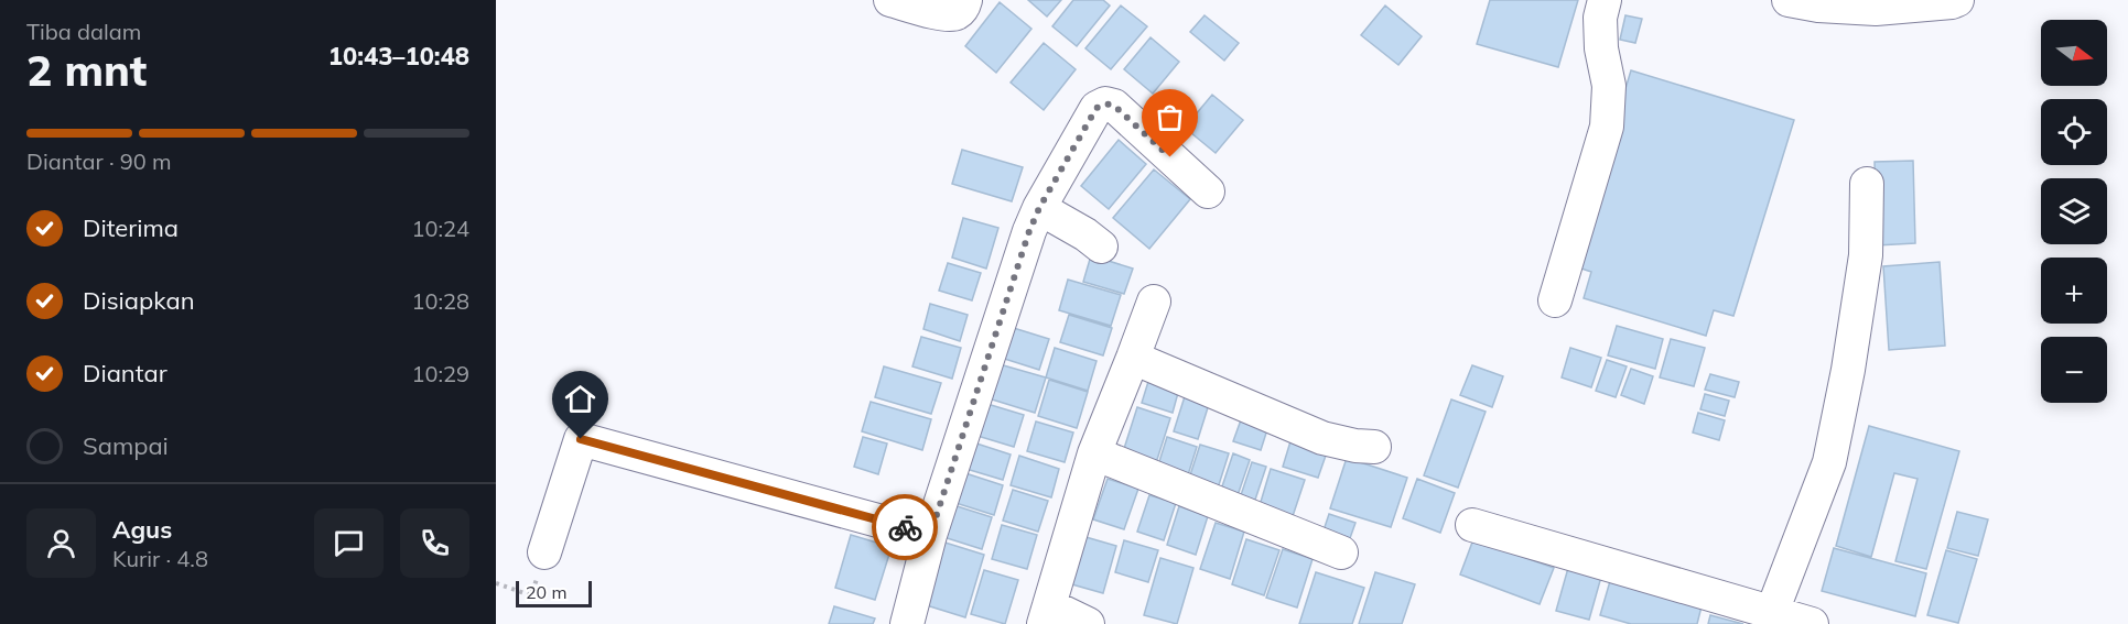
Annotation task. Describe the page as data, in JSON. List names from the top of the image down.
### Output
{
  "scale_bar": "20 m",
  "north": "right",
  "page": {
    "heading": ["2 mnt", "Tiba dalam", "10:43–10:48"],
    "panel": ["Agus", "Kurir · 4.8"],
    "map_buttons": ["+", "−"],
    "bar": "Diantar · 90 m",
    "list": [
      ["Diterima", "10:24"],
      ["Disiapkan", "10:28"],
      ["Diantar", "10:29"],
      "Sampai"
    ],
    "scale": "20 m"
  }
}
